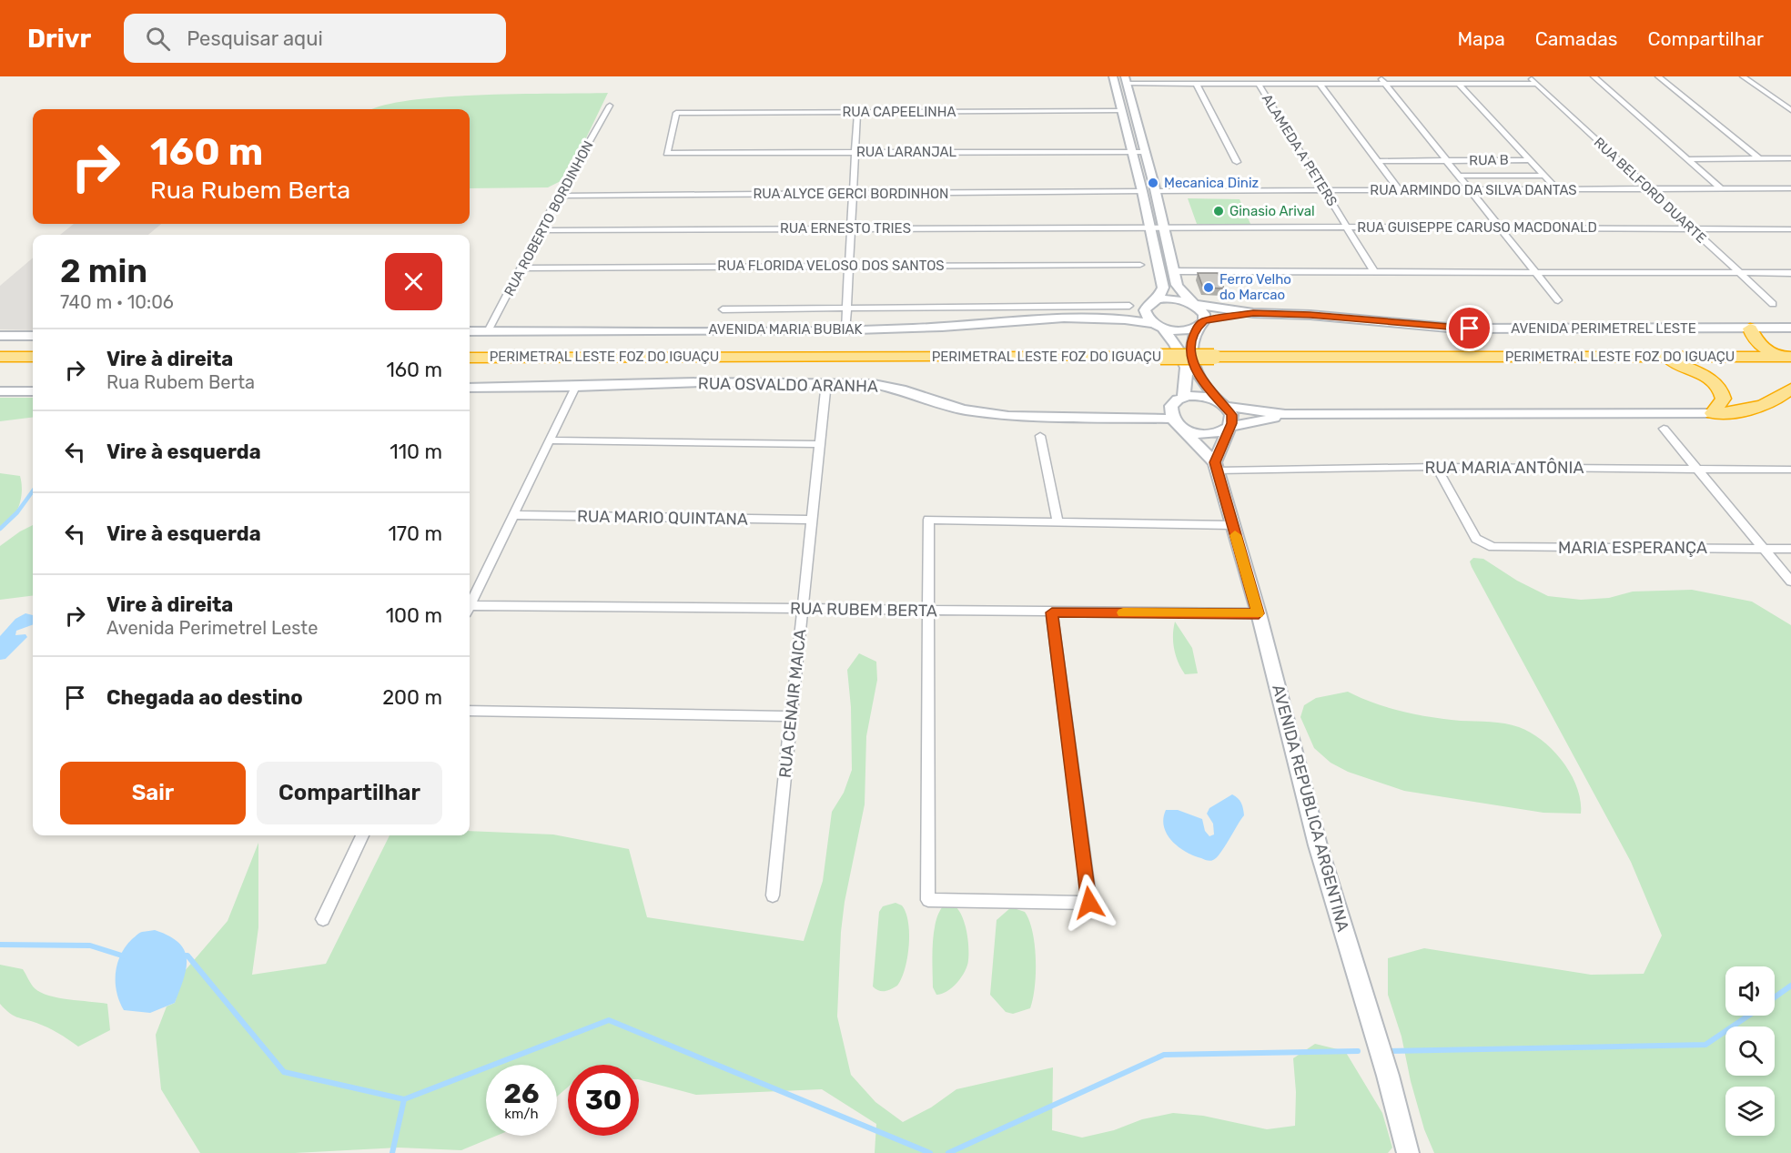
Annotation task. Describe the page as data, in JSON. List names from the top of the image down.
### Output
{
  "streets": {
    "highway": ["PERIMETRAL LESTE FOZ DO IGUAÇU"],
    "street": [
      "RUA CAPEELINHA",
      "ALAMEDA A PETERS",
      "RUA LARANJAL",
      "RUA B",
      "RUA ARMINDO DA SILVA DANTAS",
      "RUA BELFORD DUARTE",
      "RUA ALYCE GERCI BORDINHON",
      "RUA ROBERTO BORDINHON",
      "RUA GUISEPPE CARUSO MACDONALD",
      "RUA ERNESTO TRIES",
      "RUA FLORIDA VELOSO DOS SANTOS",
      "AVENIDA PERIMETREL LESTE",
      "AVENIDA MARIA BUBIAK",
      "RUA OSVALDO ARANHA",
      "RUA MARIA ANTÔNIA",
      "RUA MARIO QUINTANA",
      "MARIA ESPERANÇA",
      "RUA RUBEM BERTA",
      "RUA CENAIR MAICA",
      "AVENIDA REPUBLICA ARGENTINA"
    ]
  },
  "crossings": [
    ["RUA CAPEELINHA", "RUA LARANJAL"],
    ["ALAMEDA A PETERS", "RUA ARMINDO DA SILVA DANTAS"],
    ["ALAMEDA A PETERS", "RUA GUISEPPE CARUSO MACDONALD"],
    ["RUA ARMINDO DA SILVA DANTAS", "RUA BELFORD DUARTE"],
    ["RUA BELFORD DUARTE", "RUA GUISEPPE CARUSO MACDONALD"],
    ["RUA ALYCE GERCI BORDINHON", "RUA ROBERTO BORDINHON"],
    ["RUA ROBERTO BORDINHON", "RUA ERNESTO TRIES"],
    ["RUA ROBERTO BORDINHON", "RUA FLORIDA VELOSO DOS SANTOS"],
    ["RUA ROBERTO BORDINHON", "AVENIDA MARIA BUBIAK"],
    ["RUA GUISEPPE CARUSO MACDONALD", "RUA ERNESTO TRIES"],
    ["AVENIDA PERIMETREL LESTE", "AVENIDA MARIA BUBIAK"],
    ["RUA OSVALDO ARANHA", "RUA CENAIR MAICA"],
    ["RUA OSVALDO ARANHA", "AVENIDA REPUBLICA ARGENTINA"],
    ["RUA MARIA ANTÔNIA", "MARIA ESPERANÇA"],
    ["RUA MARIA ANTÔNIA", "AVENIDA REPUBLICA ARGENTINA"],
    ["RUA MARIO QUINTANA", "RUA CENAIR MAICA"],
    ["RUA RUBEM BERTA", "RUA CENAIR MAICA"],
    ["RUA RUBEM BERTA", "AVENIDA REPUBLICA ARGENTINA"]
  ],
  "places": ["Mecanica Diniz", "Ginasio Arival", "Ferro Velho do Marcao"],
  "page": {
    "header": "Drivr",
    "search": "Pesquisar aqui",
    "nav": ["Mapa", "Camadas", "Compartilhar"],
    "turn": ["160 m", "Rua Rubem Berta"],
    "heading": ["2 min", "740 m · 10:06"],
    "list": [
      {
        "name": "Vire à direita",
        "note": "Rua Rubem Berta",
        "value": "160 m"
      },
      {
        "name": "Vire à esquerda",
        "value": "110 m"
      },
      {
        "name": "Vire à esquerda",
        "value": "170 m"
      },
      {
        "name": "Vire à direita",
        "note": "Avenida Perimetrel Leste",
        "value": "100 m"
      },
      {
        "name": "Chegada ao destino",
        "value": "200 m"
      }
    ],
    "buttons": ["Sair", "Compartilhar"],
    "speed": "26 km/h",
    "limit": "30"
  }
}
